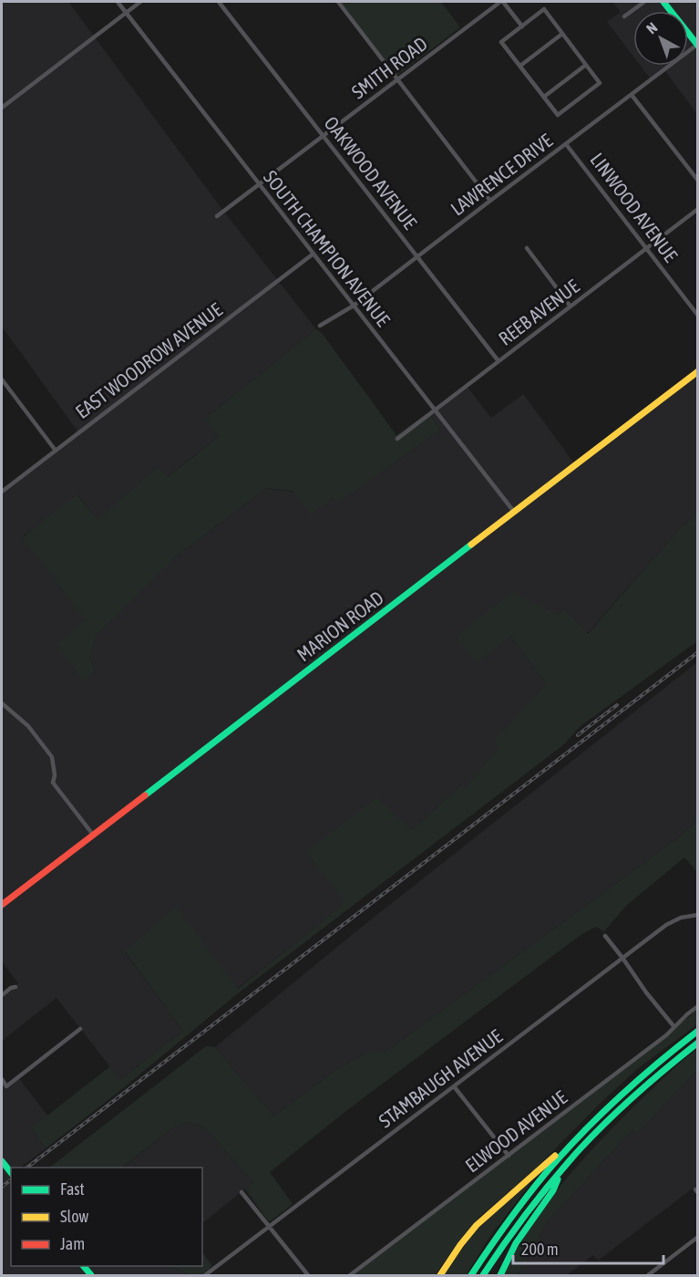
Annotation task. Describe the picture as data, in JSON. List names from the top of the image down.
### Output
{
  "streets": {
    "main road": ["MARION ROAD"],
    "street": [
      "SMITH ROAD",
      "OAKWOOD AVENUE",
      "LAWRENCE DRIVE",
      "LINWOOD AVENUE",
      "SOUTH CHAMPION AVENUE",
      "REEB AVENUE",
      "EAST WOODROW AVENUE",
      "STAMBAUGH AVENUE",
      "ELWOOD AVENUE"
    ]
  },
  "crossings": [
    ["SMITH ROAD", "OAKWOOD AVENUE"],
    ["SMITH ROAD", "SOUTH CHAMPION AVENUE"],
    ["OAKWOOD AVENUE", "LAWRENCE DRIVE"],
    ["OAKWOOD AVENUE", "REEB AVENUE"],
    ["LAWRENCE DRIVE", "LINWOOD AVENUE"],
    ["LAWRENCE DRIVE", "SOUTH CHAMPION AVENUE"],
    ["LINWOOD AVENUE", "REEB AVENUE"],
    ["SOUTH CHAMPION AVENUE", "REEB AVENUE"],
    ["SOUTH CHAMPION AVENUE", "EAST WOODROW AVENUE"],
    ["SOUTH CHAMPION AVENUE", "MARION ROAD"]
  ],
  "legend": ["Fast", "Slow", "Jam"],
  "scale_bar": "200 m",
  "north": "top left"
}
